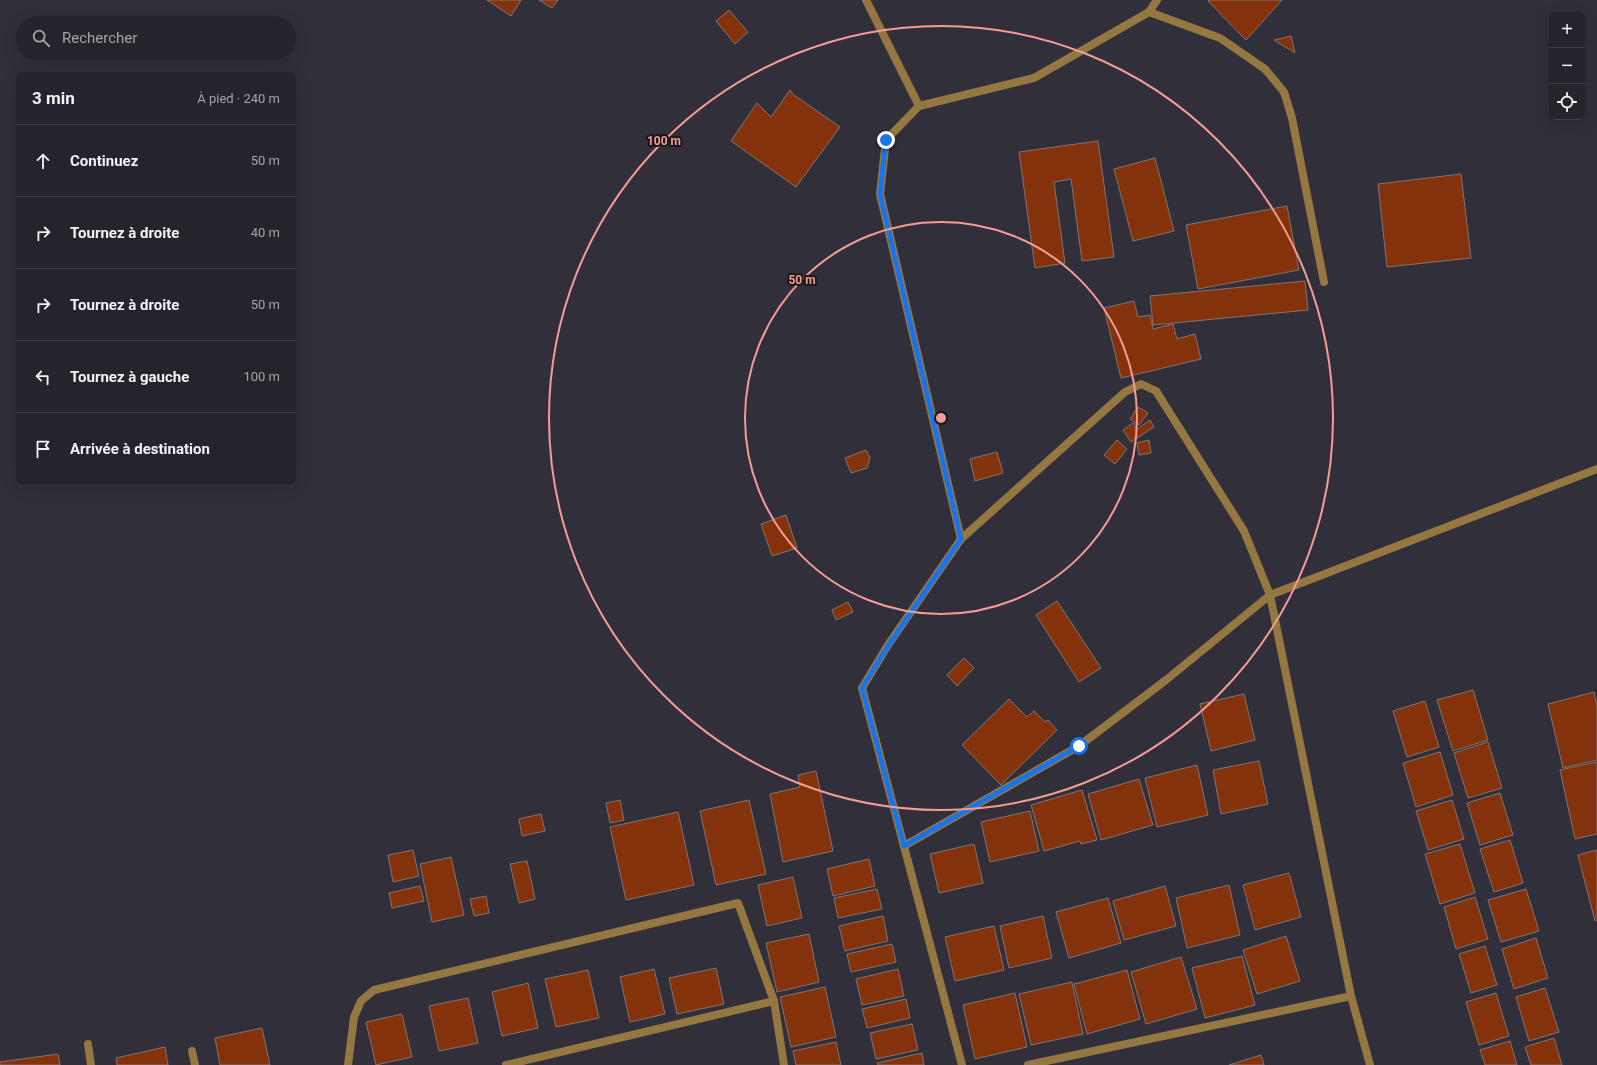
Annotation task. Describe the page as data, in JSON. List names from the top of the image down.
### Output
{
  "page": {
    "map_buttons": ["+", "−"],
    "search": "Rechercher",
    "heading": ["3 min", "À pied · 240 m"],
    "list": [
      ["Continuez", "50 m"],
      ["Tournez à droite", "40 m"],
      ["Tournez à droite", "50 m"],
      ["Tournez à gauche", "100 m"],
      "Arrivée à destination"
    ]
  },
  "rings": ["100 m", "50 m"]
}
